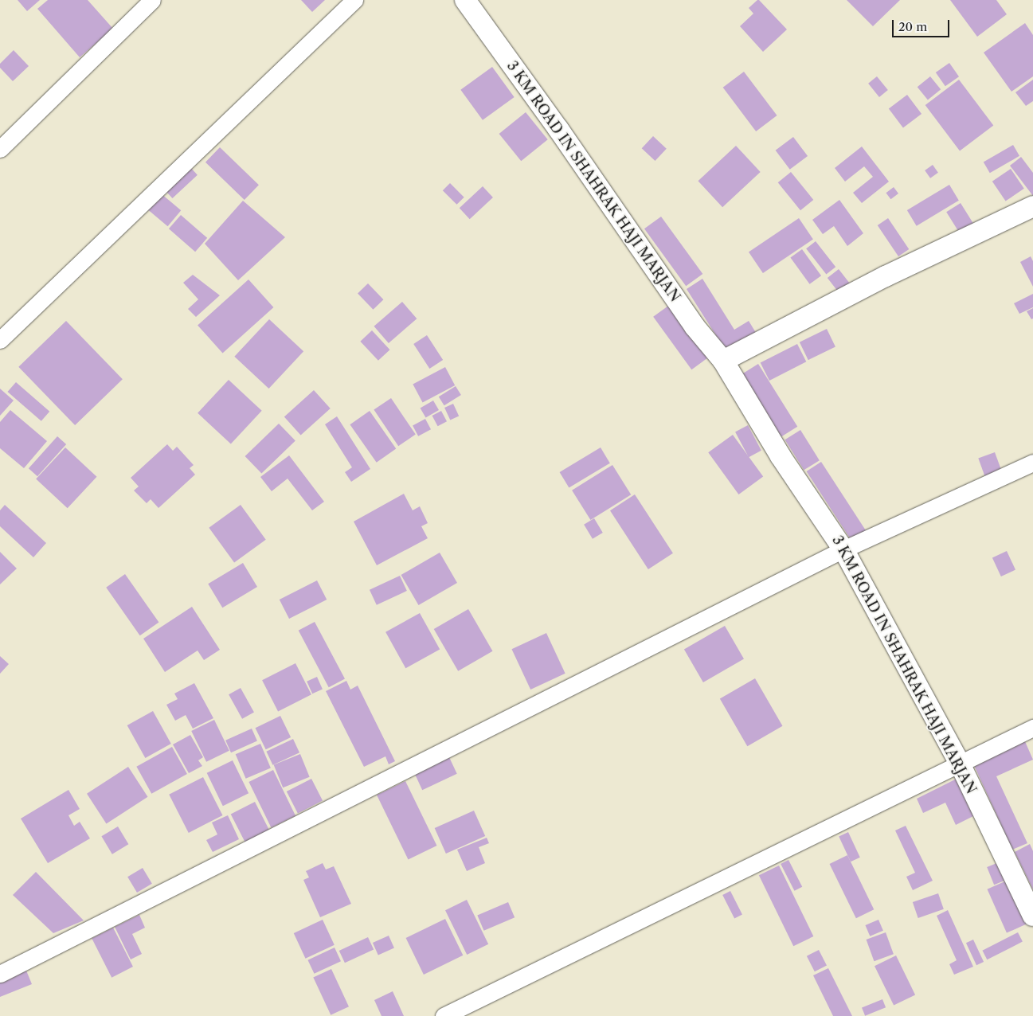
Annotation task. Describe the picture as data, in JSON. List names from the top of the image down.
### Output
{
  "streets": {
    "street": ["3 KM ROAD IN SHAHRAK HAJI MARJAN"]
  },
  "scale_bar": "20 m"
}
